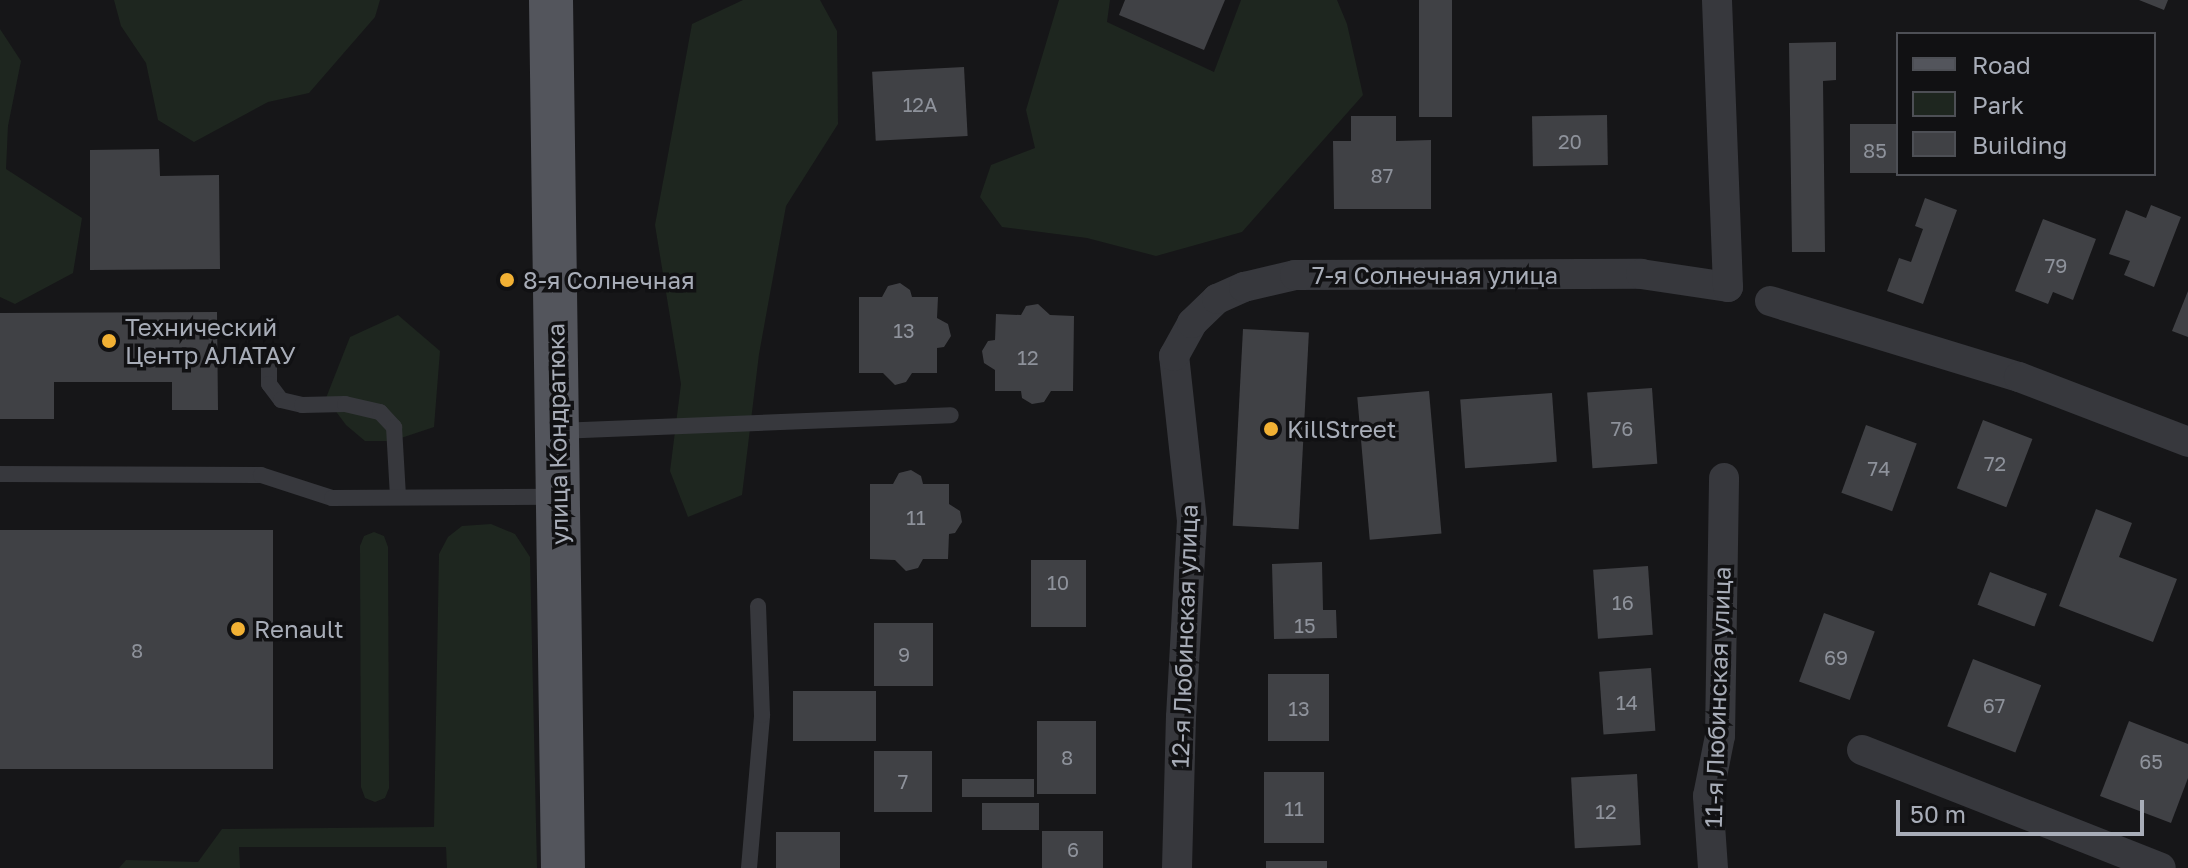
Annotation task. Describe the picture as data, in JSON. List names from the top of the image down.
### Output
{
  "streets": {
    "main road": ["улица Кондратюка"],
    "street": ["7-я Солнечная улица", "12-я Любинская улица", "11-я Любинская улица"]
  },
  "crossings": [
    ["7-я Солнечная улица", "12-я Любинская улица"]
  ],
  "places": [
    "8-я Солнечная",
    "Технический Центр АЛАТАУ",
    "KillStreet",
    "Renault"
  ],
  "house_numbers": [
    "12А",
    "20",
    "85",
    "87",
    "79",
    "13",
    "12",
    "76",
    "72",
    "74",
    "11",
    "10",
    "16",
    "15",
    "8",
    "9",
    "69",
    "14",
    "67",
    "13",
    "8",
    "65",
    "7",
    "11",
    "12",
    "6"
  ],
  "legend": ["Road", "Park", "Building"],
  "scale_bar": "50 m"
}
